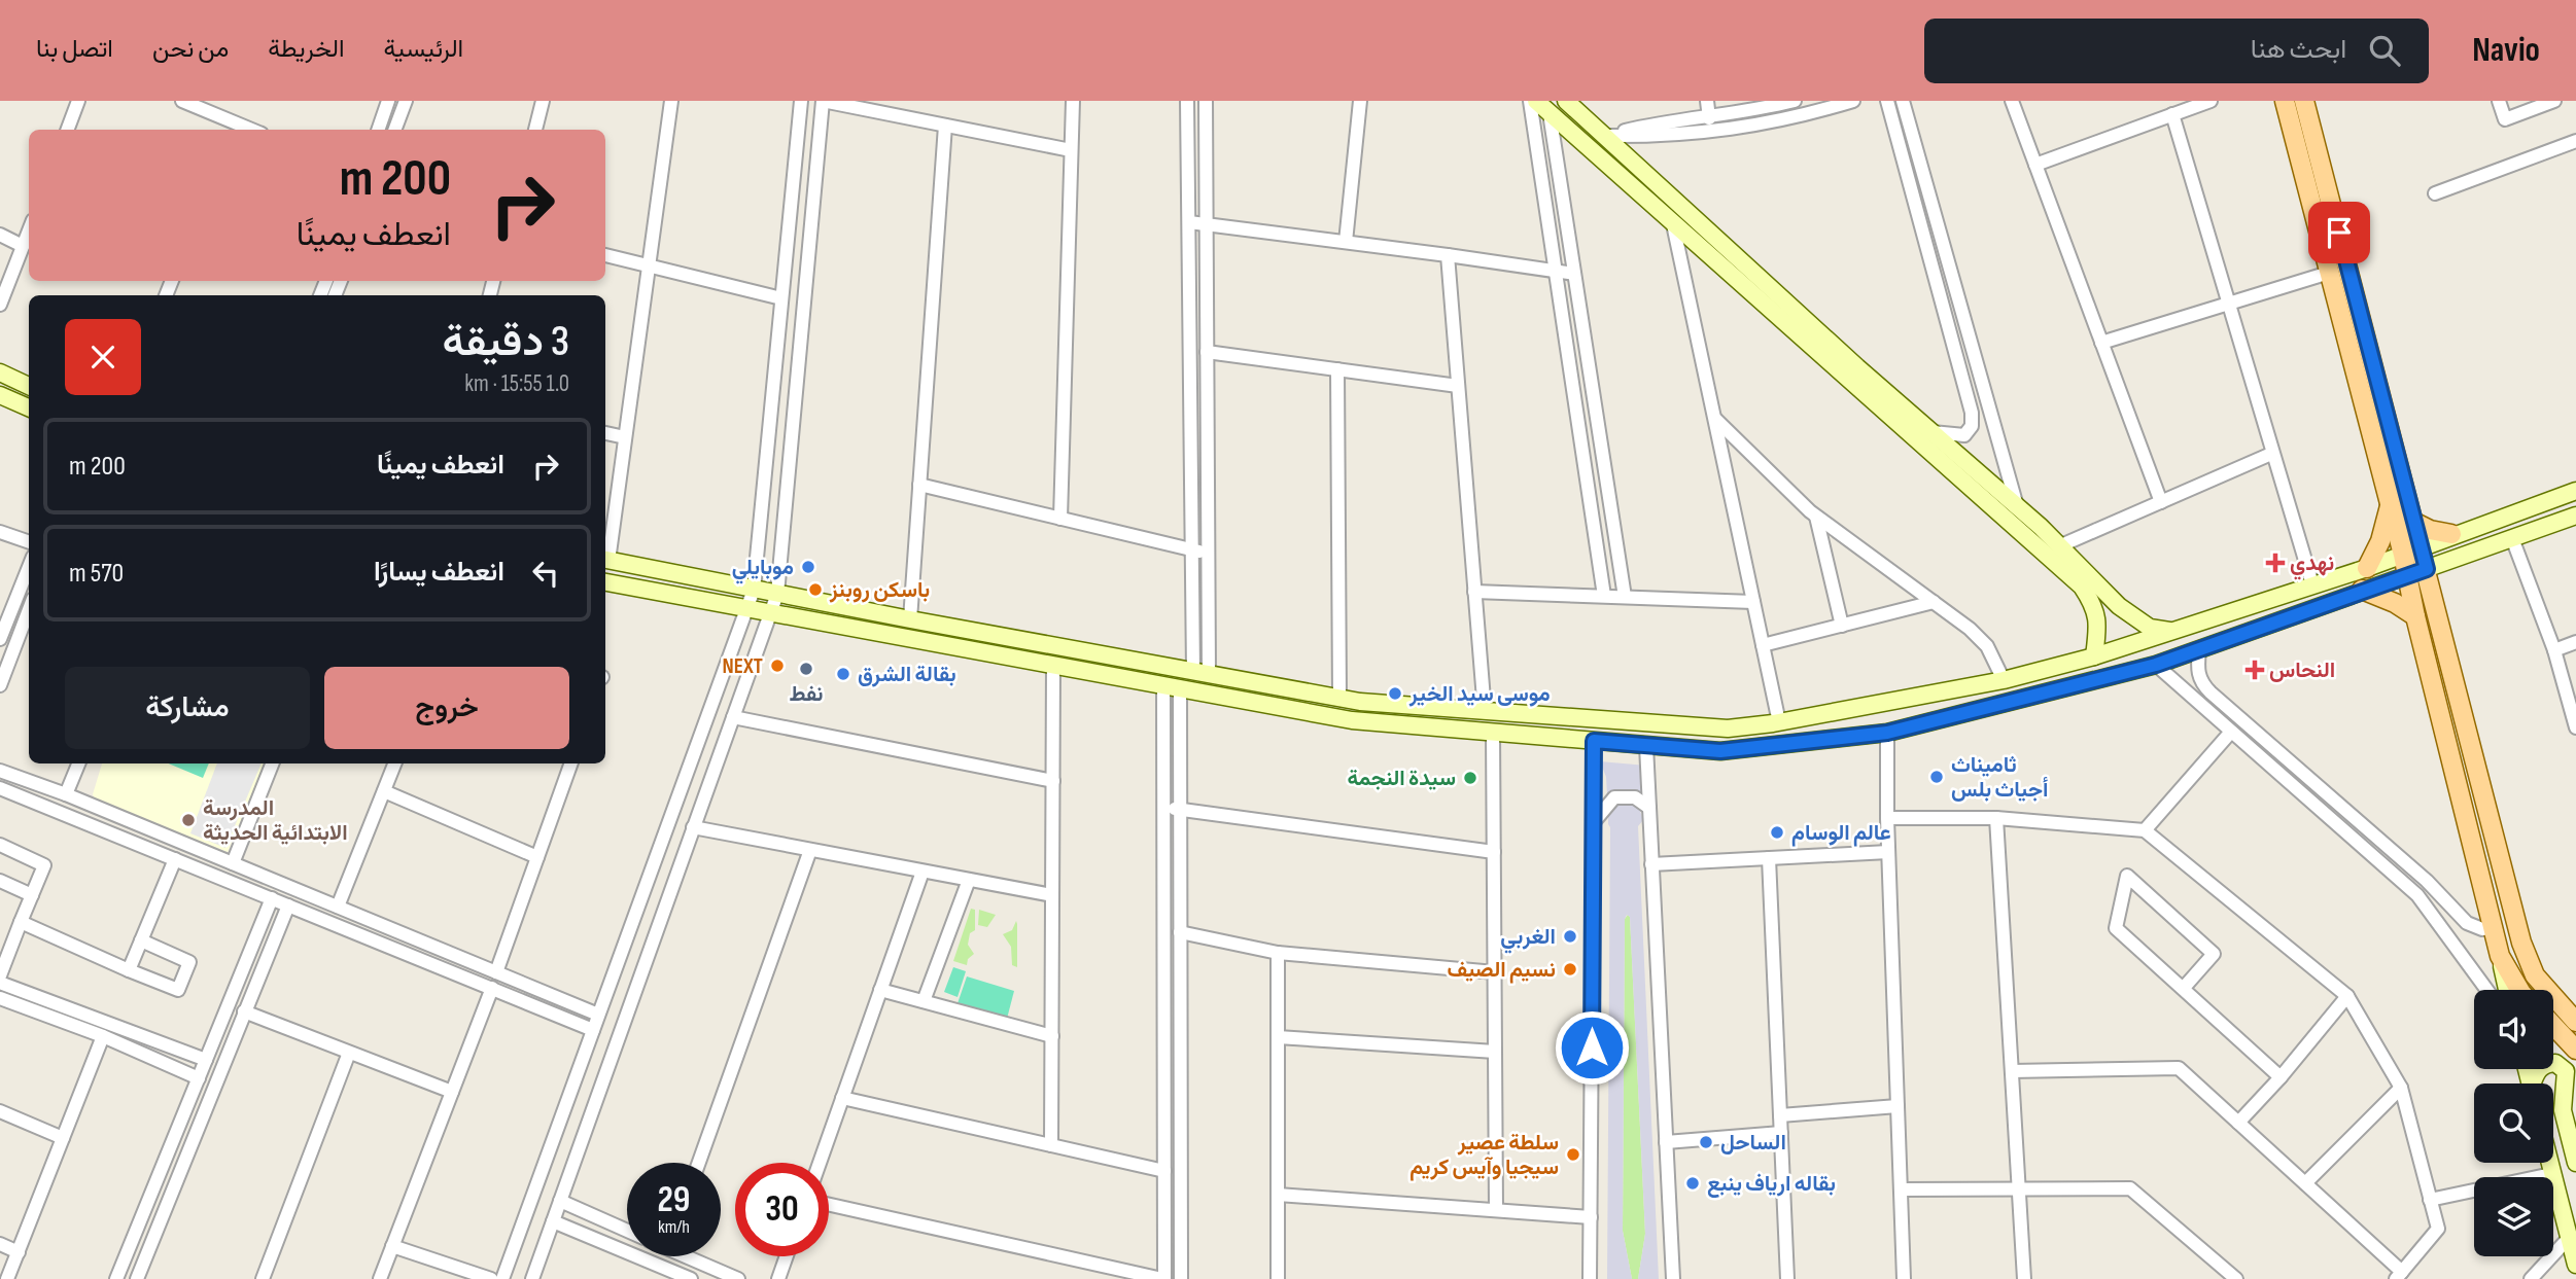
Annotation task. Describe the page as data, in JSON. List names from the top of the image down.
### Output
{
  "places": {
    "health": ["نهدي", "النحاس"],
    "other": [
      "موبايلي",
      "باسكن روبنز",
      "NEXT",
      "نفط",
      "بقالة الشرق",
      "موسى سيد الخير",
      "ثاميناث أجياث بلس",
      "سيدة النجمة",
      "المدرسة الابتدائية الحديثة",
      "عالم الوسام",
      "الغربي",
      "نسيم الصيف",
      "الساحل",
      "سلطة عصير سيجيا وآيس كريم",
      "بقاله ارياف ينبع"
    ]
  },
  "page": {
    "header": "Navio",
    "search": "ابحث هنا",
    "nav": [
      "الرئيسية",
      "الخريطة",
      "من نحن",
      "اتصل بنا"
    ],
    "turn": ["200 m", "انعطف يمينًا"],
    "heading": ["3 دقيقة", "1.0 km · 15:55"],
    "list": [
      {
        "name": "انعطف يمينًا",
        "value": "200 m"
      },
      {
        "name": "انعطف يسارًا",
        "value": "570 m"
      }
    ],
    "buttons": ["خروج", "مشاركة"],
    "speed": "29 km/h",
    "limit": "30"
  }
}
